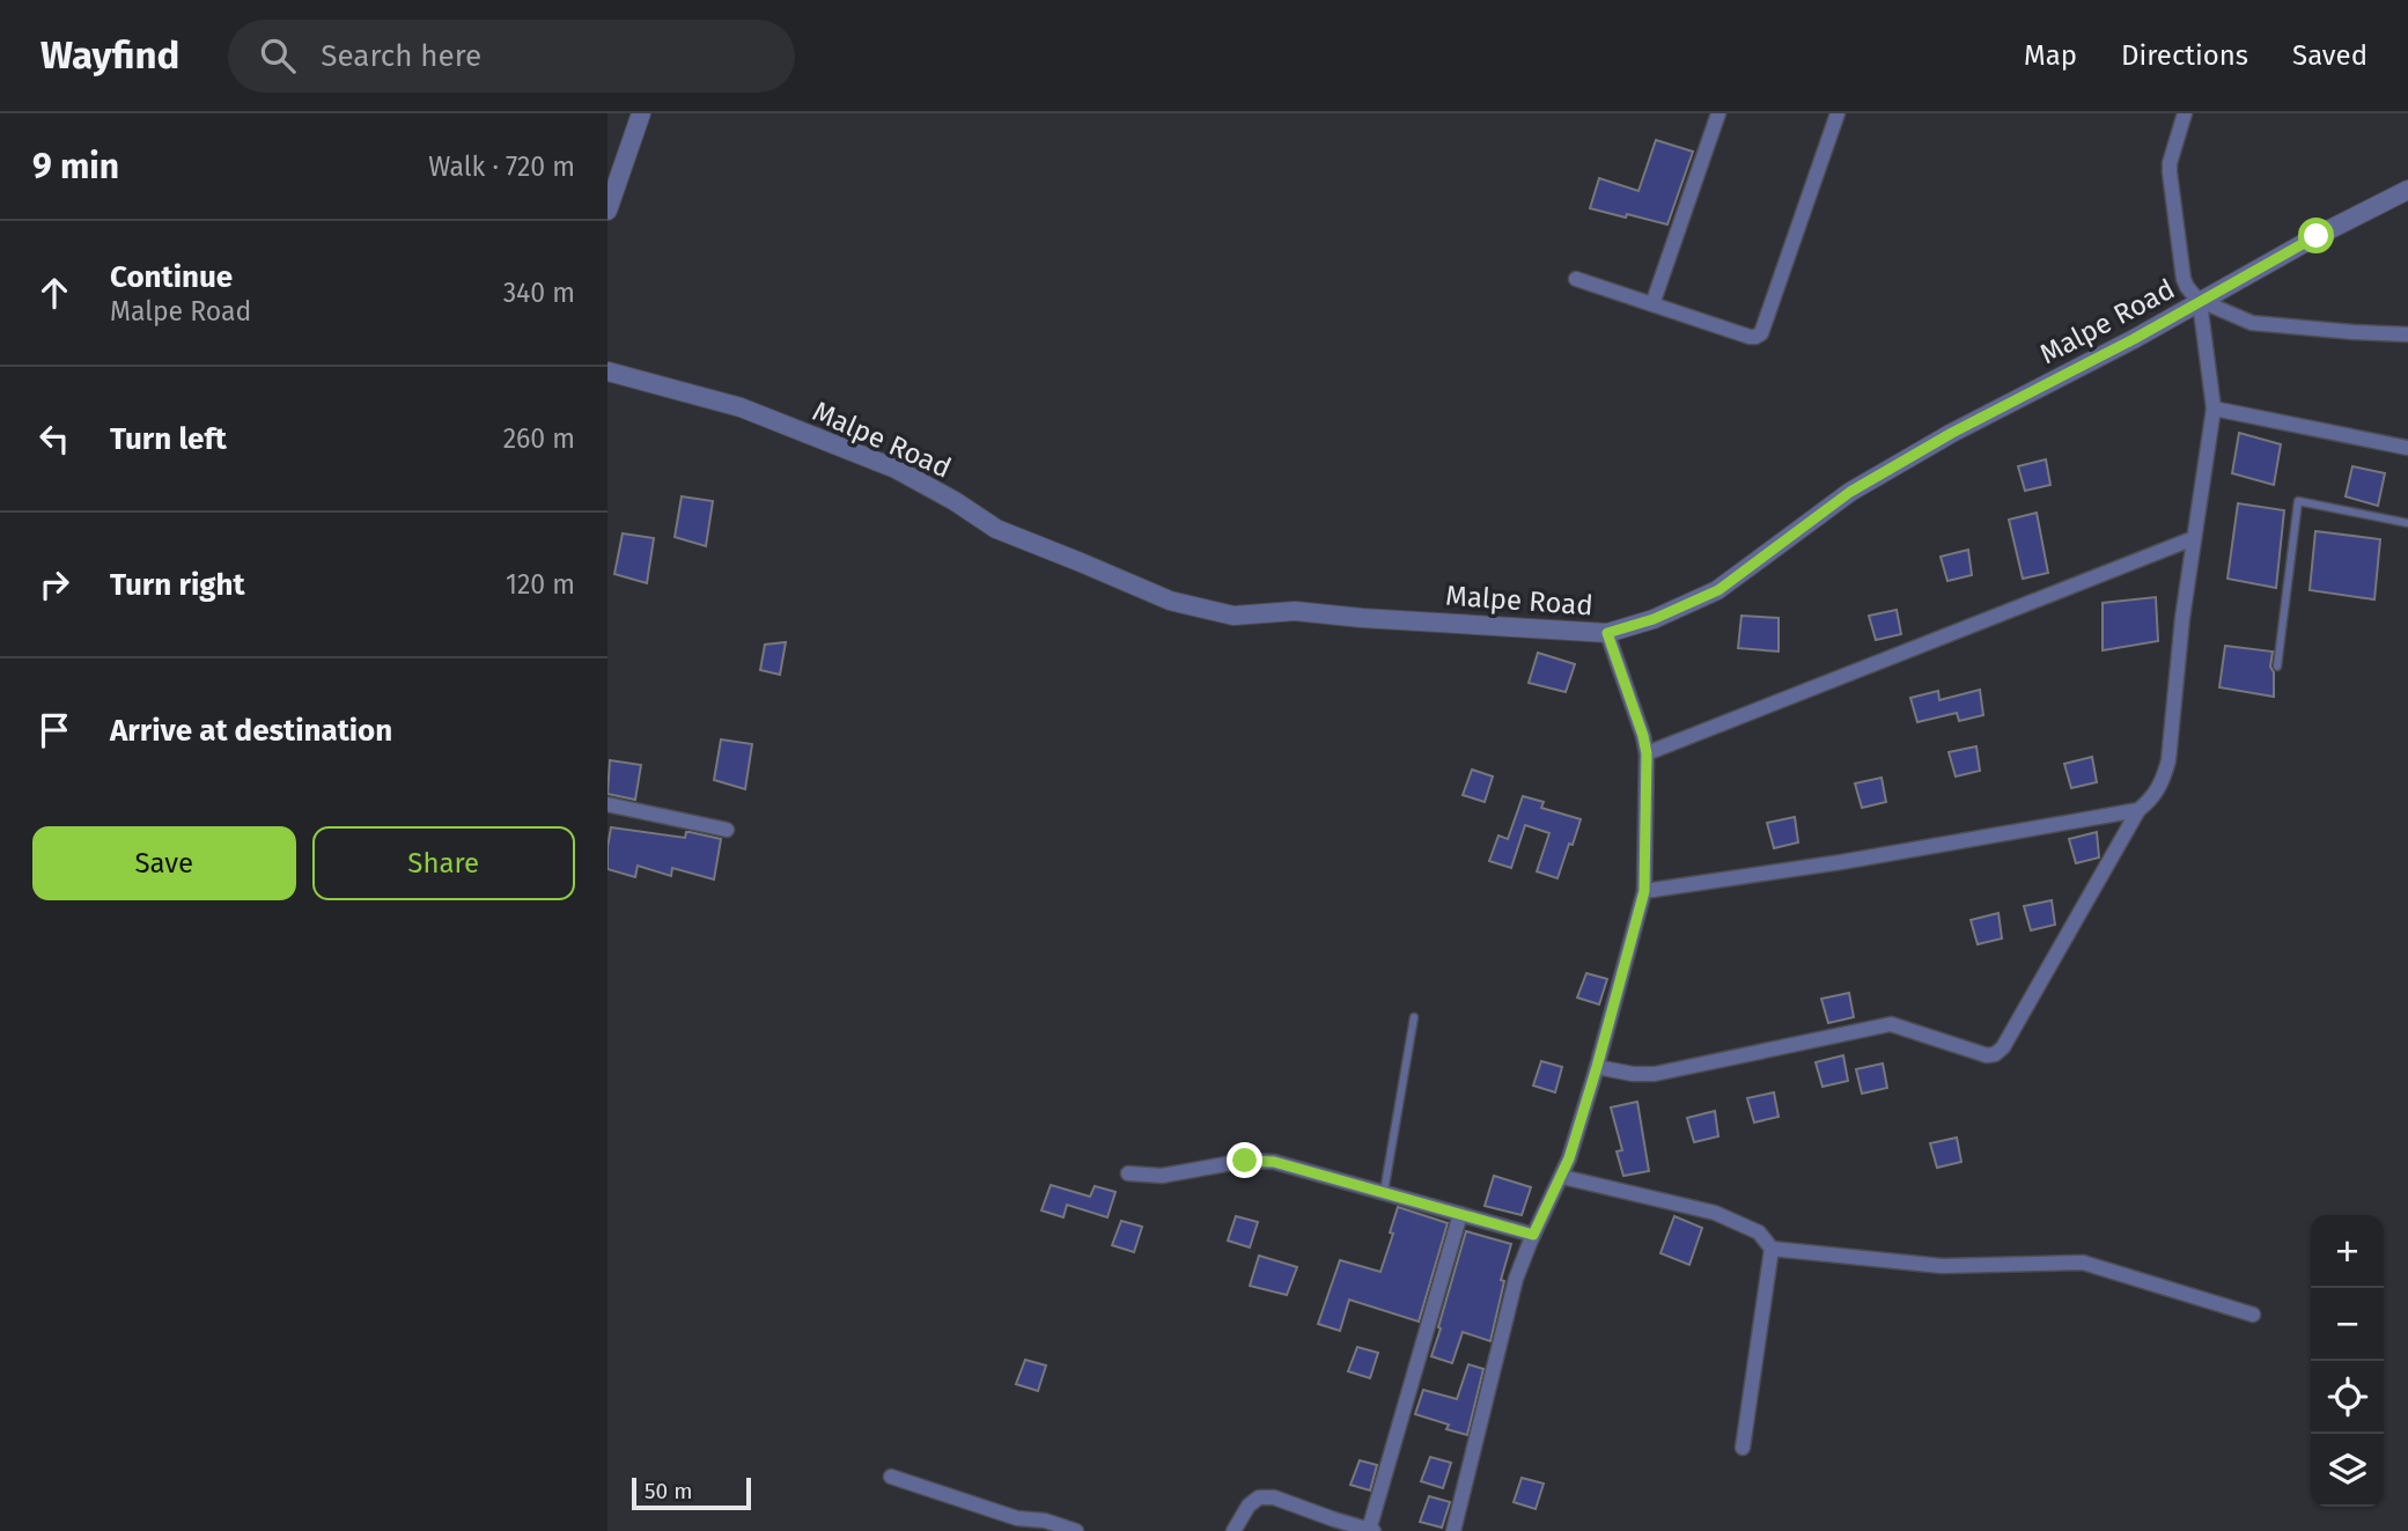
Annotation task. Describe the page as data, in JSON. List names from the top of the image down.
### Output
{
  "streets": {
    "street": ["Malpe Road"]
  },
  "scale_bar": "50 m",
  "page": {
    "header": "Wayfind",
    "search": "Search here",
    "nav": ["Map", "Directions", "Saved"],
    "heading": ["9 min", "Walk · 720 m"],
    "list": [
      ["Continue", "Malpe Road", "340 m"],
      ["Turn left", "260 m"],
      ["Turn right", "120 m"],
      "Arrive at destination"
    ],
    "buttons": ["Save", "Share"],
    "map_buttons": ["+", "−"],
    "scale": "50 m"
  }
}
